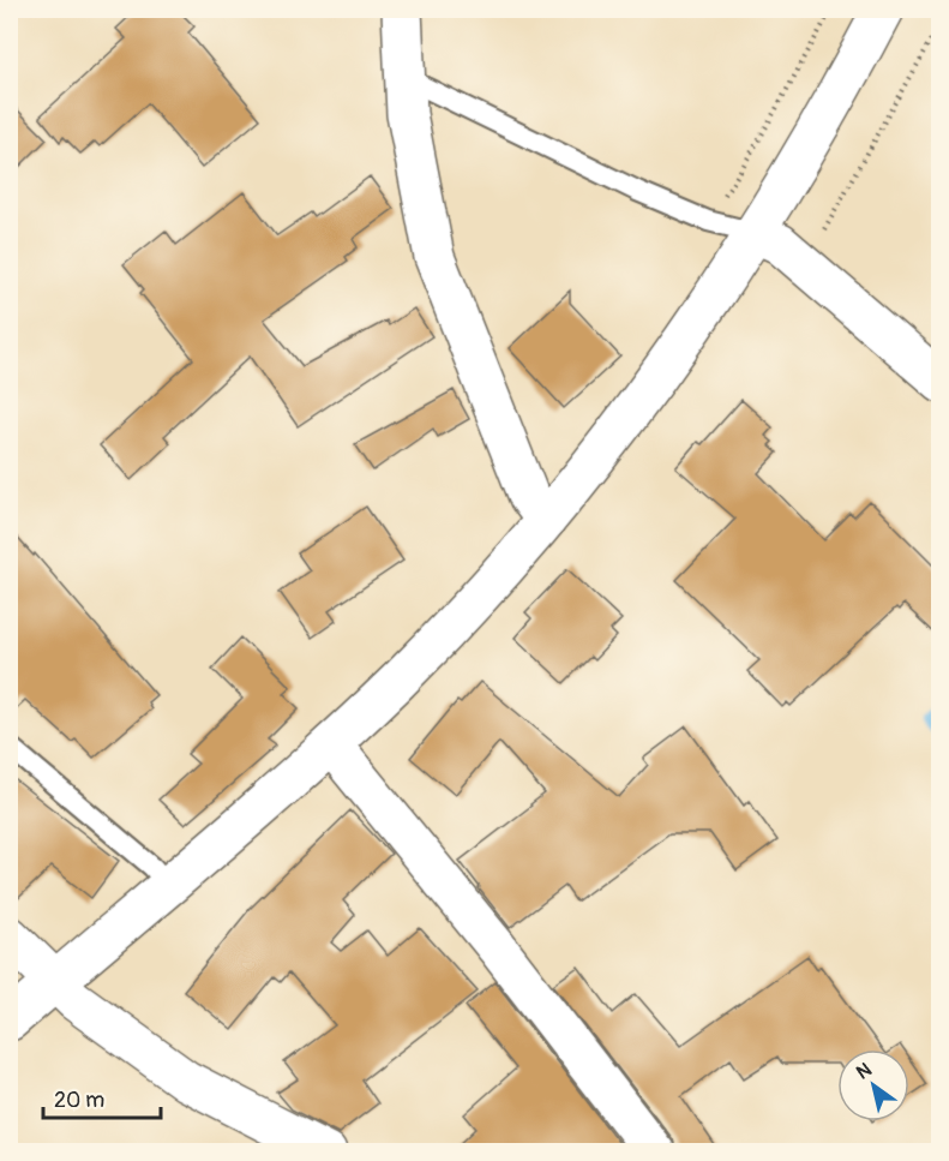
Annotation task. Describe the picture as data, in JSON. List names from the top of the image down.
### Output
{
  "scale_bar": "20 m",
  "north": "top left"
}
